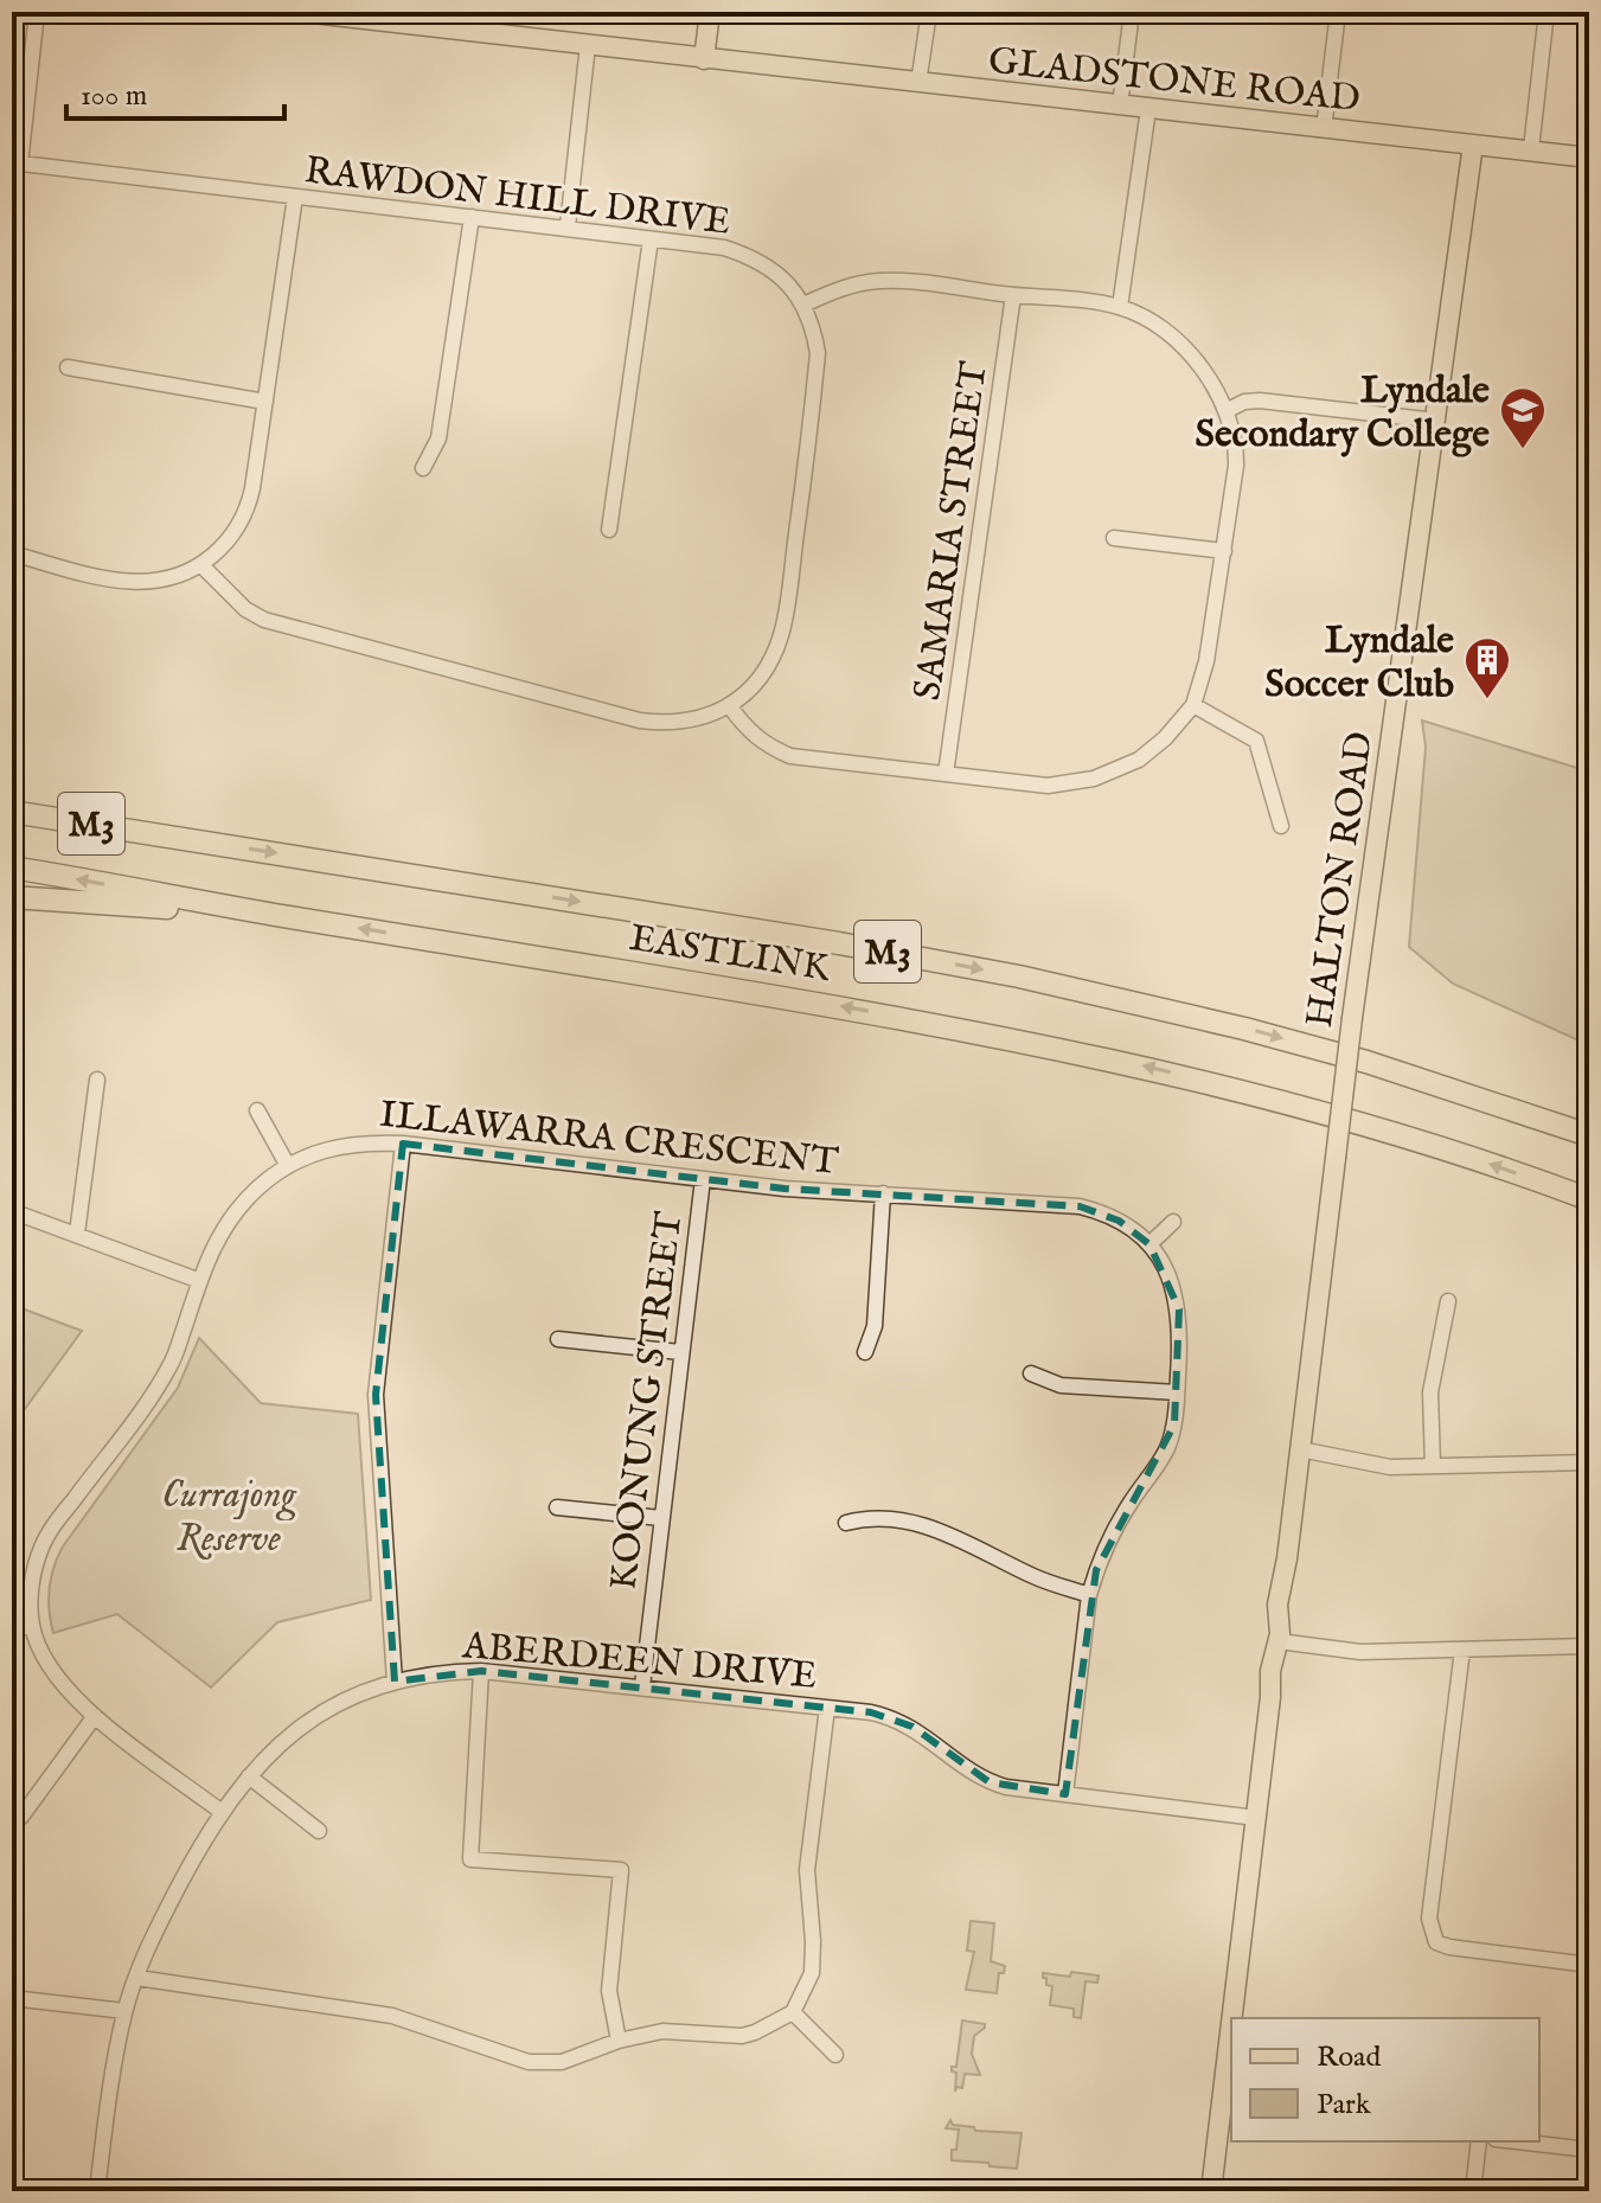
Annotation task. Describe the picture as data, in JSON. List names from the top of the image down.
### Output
{
  "streets": {
    "highway": ["M3", "EASTLINK"],
    "main road": ["GLADSTONE ROAD", "HALTON ROAD"],
    "street": [
      "RAWDON HILL DRIVE",
      "SAMARIA STREET",
      "ILLAWARRA CRESCENT",
      "KOONUNG STREET",
      "ABERDEEN DRIVE"
    ]
  },
  "crossings": [
    ["GLADSTONE ROAD", "HALTON ROAD"],
    ["HALTON ROAD", "ABERDEEN DRIVE"],
    ["ILLAWARRA CRESCENT", "KOONUNG STREET"],
    ["ILLAWARRA CRESCENT", "ABERDEEN DRIVE"],
    ["KOONUNG STREET", "ABERDEEN DRIVE"]
  ],
  "parks": ["Currajong Reserve"],
  "places": {
    "school or university": ["Lyndale Secondary College"],
    "building": ["Lyndale Soccer Club"]
  },
  "legend": ["Road", "Park"],
  "scale_bar": "100 m"
}
